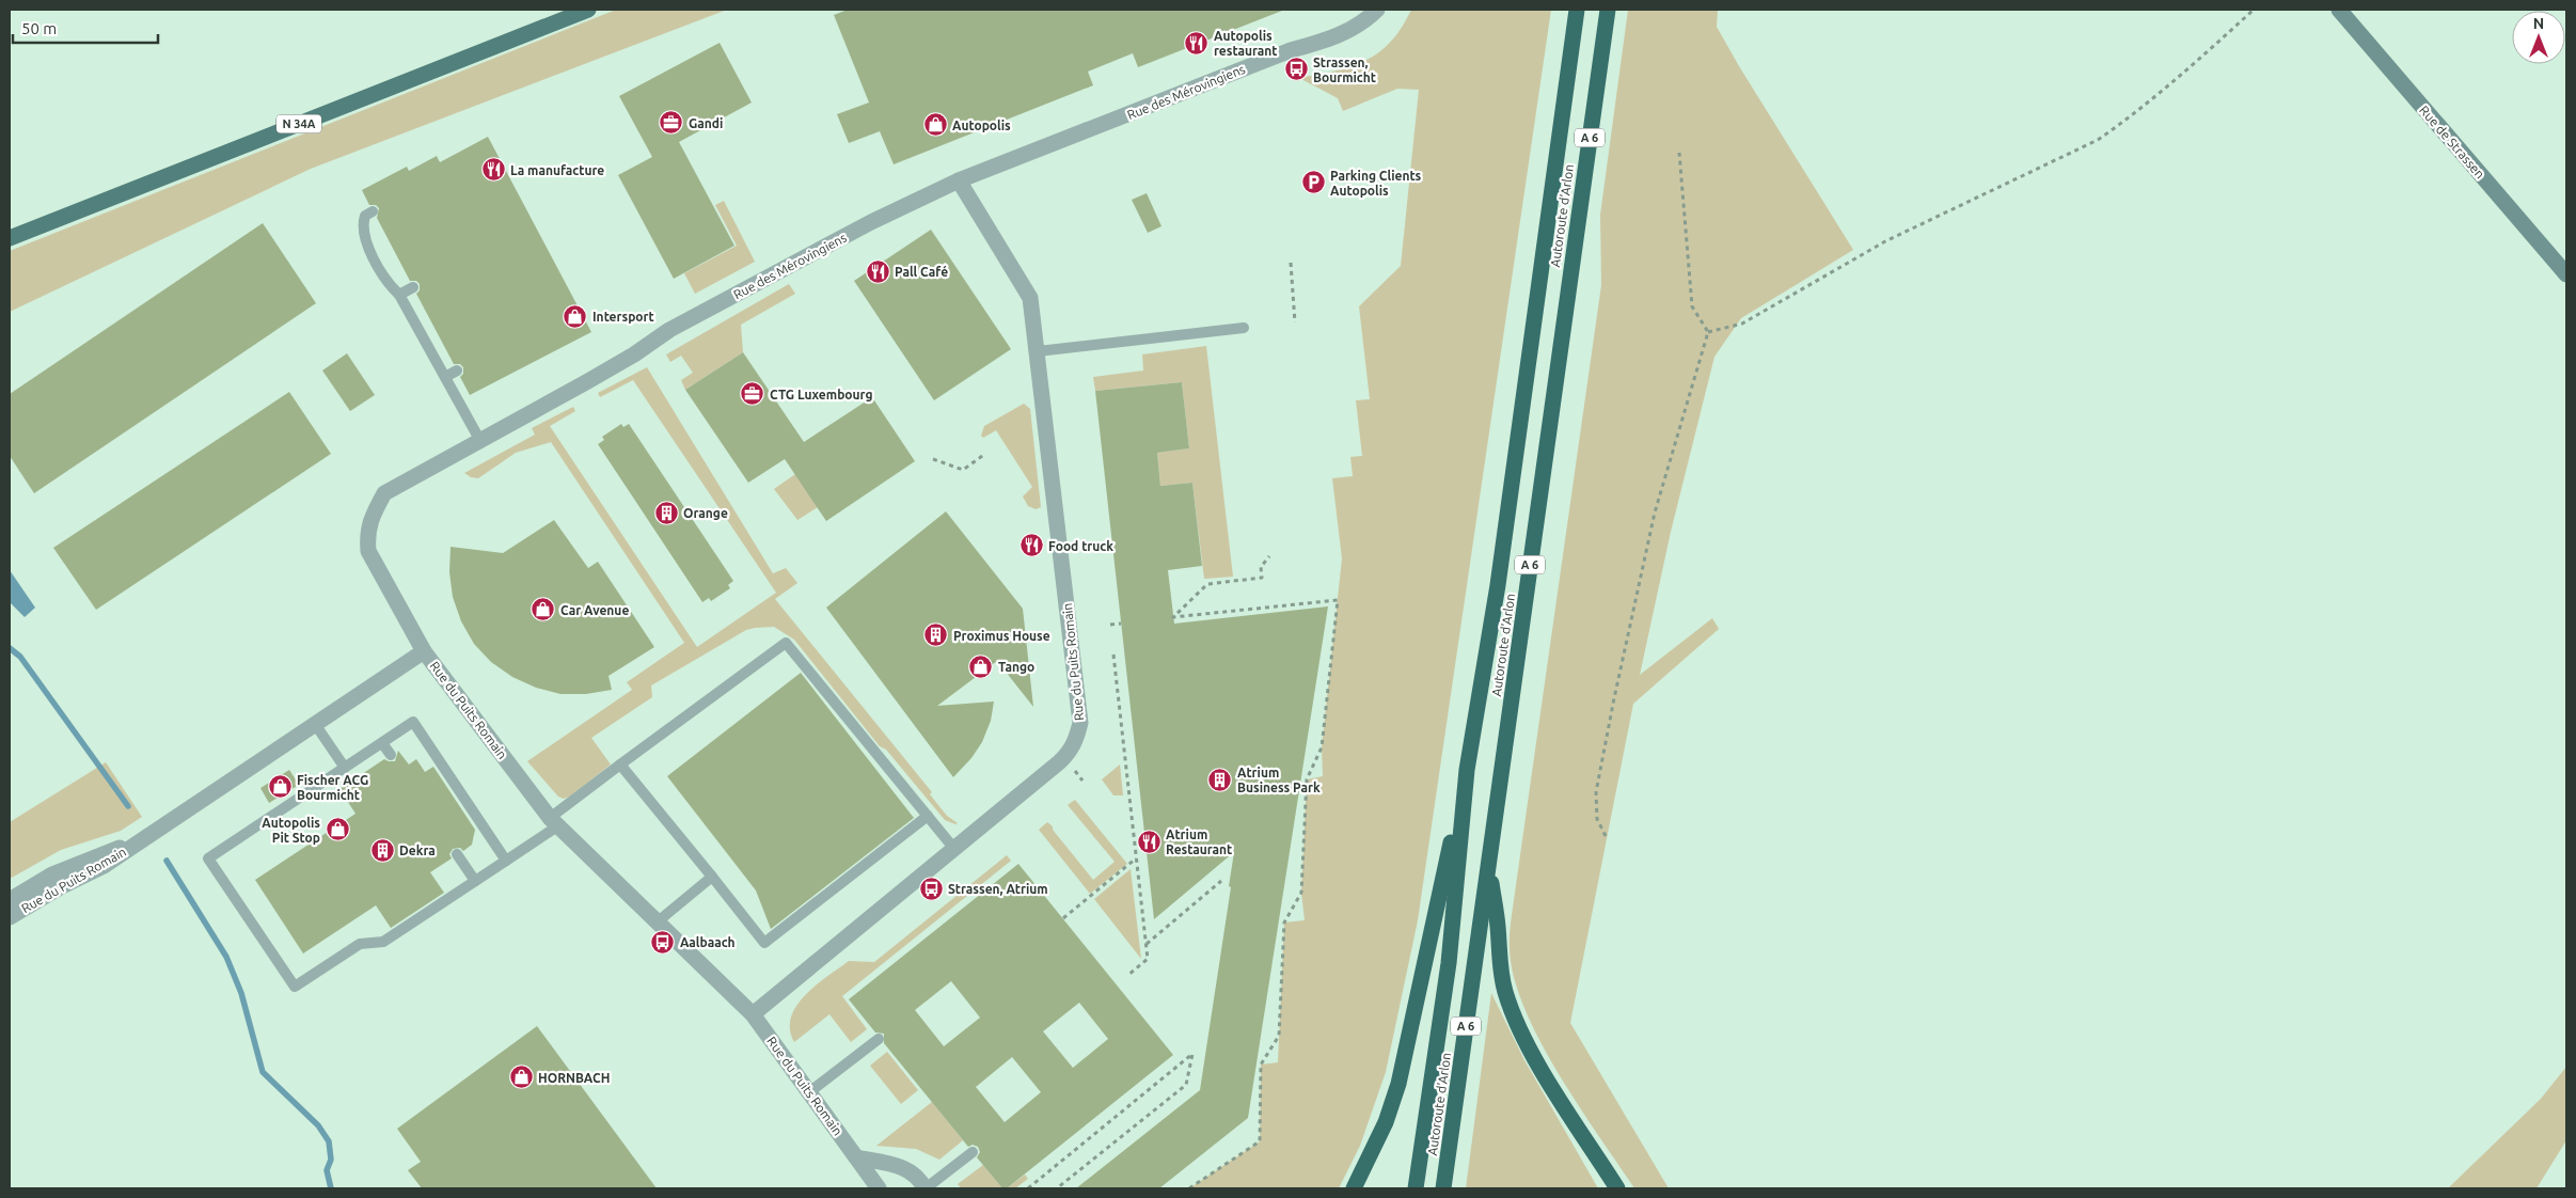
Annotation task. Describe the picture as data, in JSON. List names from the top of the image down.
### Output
{
  "streets": {
    "highway": ["A 6", "Autoroute d'Arlon"],
    "main road": ["N 34A", "Rue de Strassen"],
    "street": ["Rue des Mérovingiens", "Rue du Puits Romain"]
  },
  "crossings": [
    ["Rue des Mérovingiens", "Rue du Puits Romain"],
    ["A 6", "Autoroute d'Arlon"]
  ],
  "places": {
    "restaurant": [
      "Autopolis restaurant",
      "La manufacture",
      "Pall Café",
      "Food truck",
      "Atrium Restaurant"
    ],
    "bus stop": ["Strassen, Bourmicht", "Strassen, Atrium", "Aalbaach"],
    "office": ["Gandi", "CTG Luxembourg"],
    "shop": [
      "Autopolis",
      "Intersport",
      "Car Avenue",
      "Tango",
      "Fischer ACG Bourmicht",
      "Autopolis Pit Stop",
      "HORNBACH"
    ],
    "parking": ["Parking Clients Autopolis"],
    "building": [
      "Orange",
      "Proximus House",
      "Atrium Business Park",
      "Dekra"
    ]
  },
  "scale_bar": "50 m",
  "north": "top"
}
